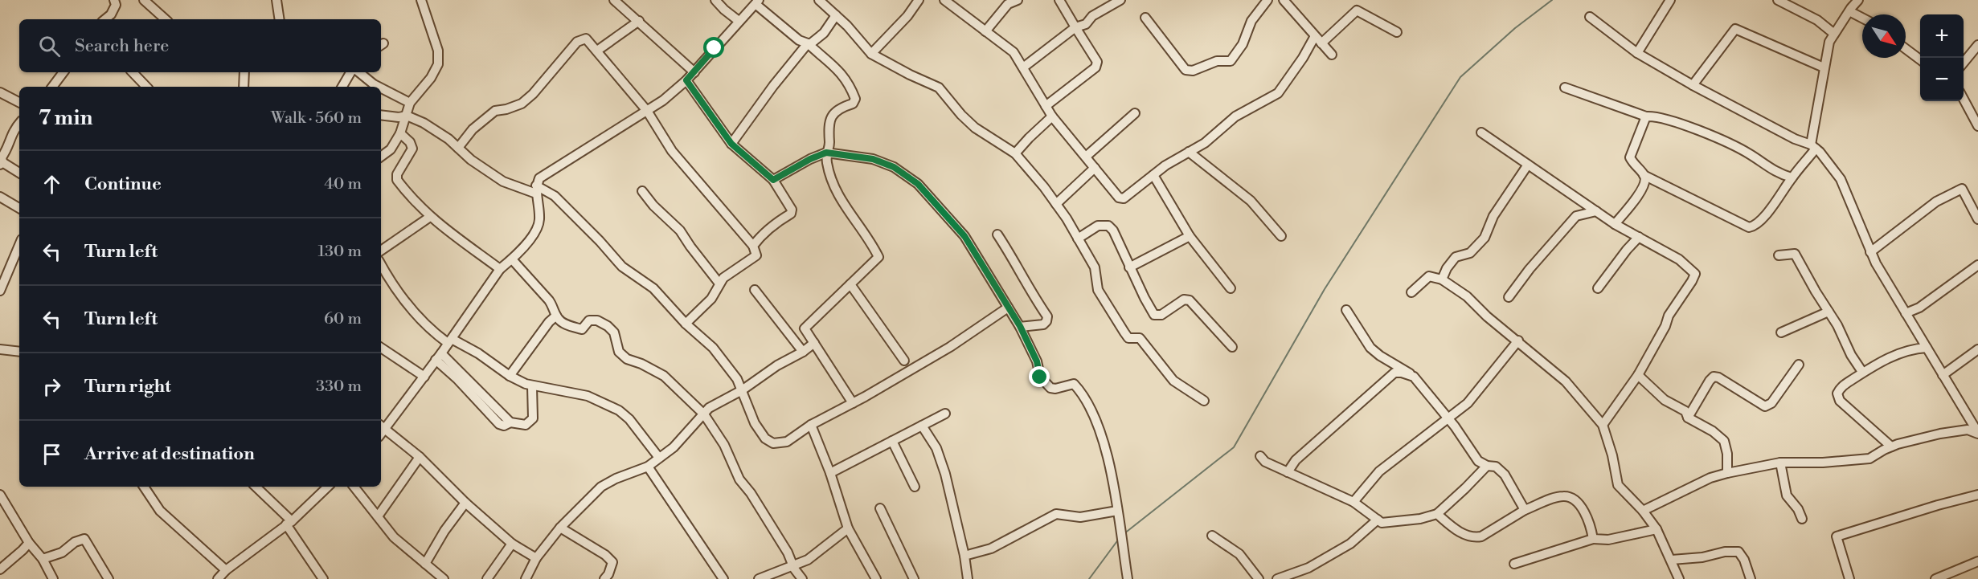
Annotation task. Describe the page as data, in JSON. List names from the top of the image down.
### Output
{
  "north": "bottom right",
  "page": {
    "map_buttons": ["+", "−"],
    "search": "Search here",
    "heading": ["7 min", "Walk · 560 m"],
    "list": [
      ["Continue", "40 m"],
      ["Turn left", "130 m"],
      ["Turn left", "60 m"],
      ["Turn right", "330 m"],
      "Arrive at destination"
    ]
  }
}
